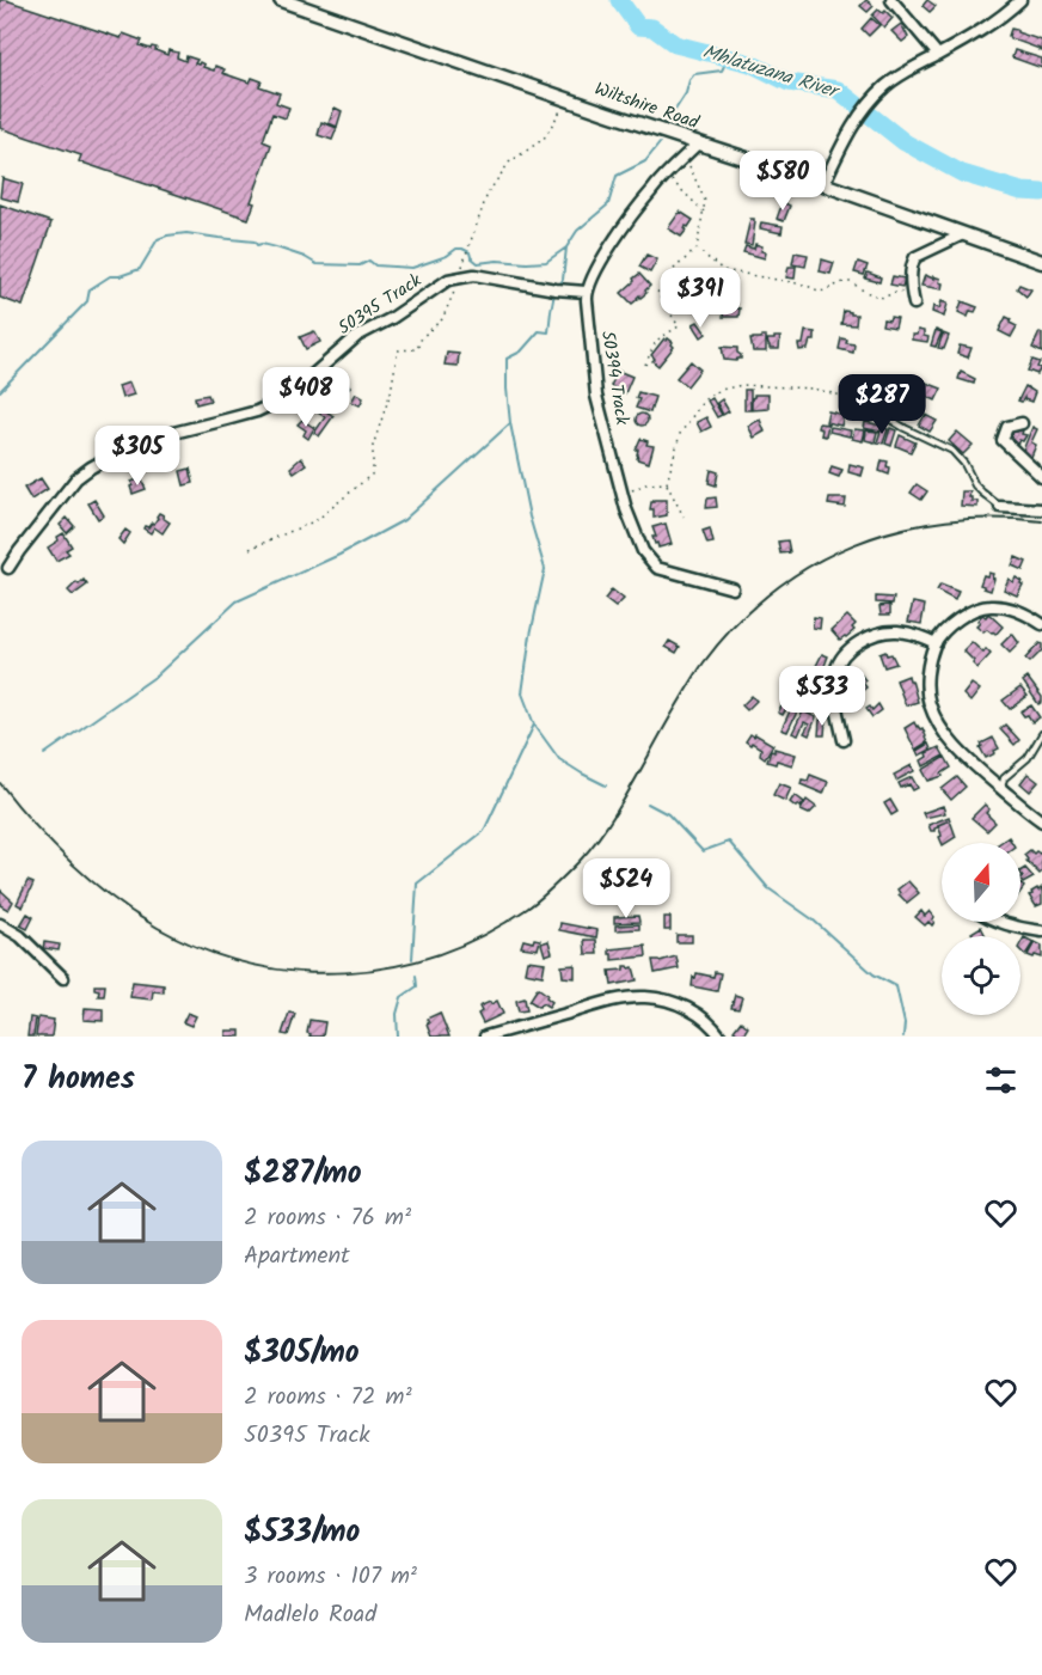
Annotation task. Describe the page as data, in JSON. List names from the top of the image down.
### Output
{
  "streets": {
    "street": ["Wiltshire Road", "50395 Track", "50394 Track"]
  },
  "crossings": [
    ["50395 Track", "50394 Track"]
  ],
  "water": ["Mhlatuzana River"],
  "north": "top",
  "page": {
    "price": [
      "$580",
      "$391",
      "$408",
      "$287",
      "$305",
      "$533",
      "$524"
    ],
    "heading": "7 homes",
    "list": [
      {
        "name": "$287/mo",
        "note": "2 rooms · 76 m² · Apartment"
      },
      {
        "name": "$305/mo",
        "note": "2 rooms · 72 m² · 50395 Track"
      },
      {
        "name": "$533/mo",
        "note": "3 rooms · 107 m² · Madlelo Road"
      }
    ]
  }
}
